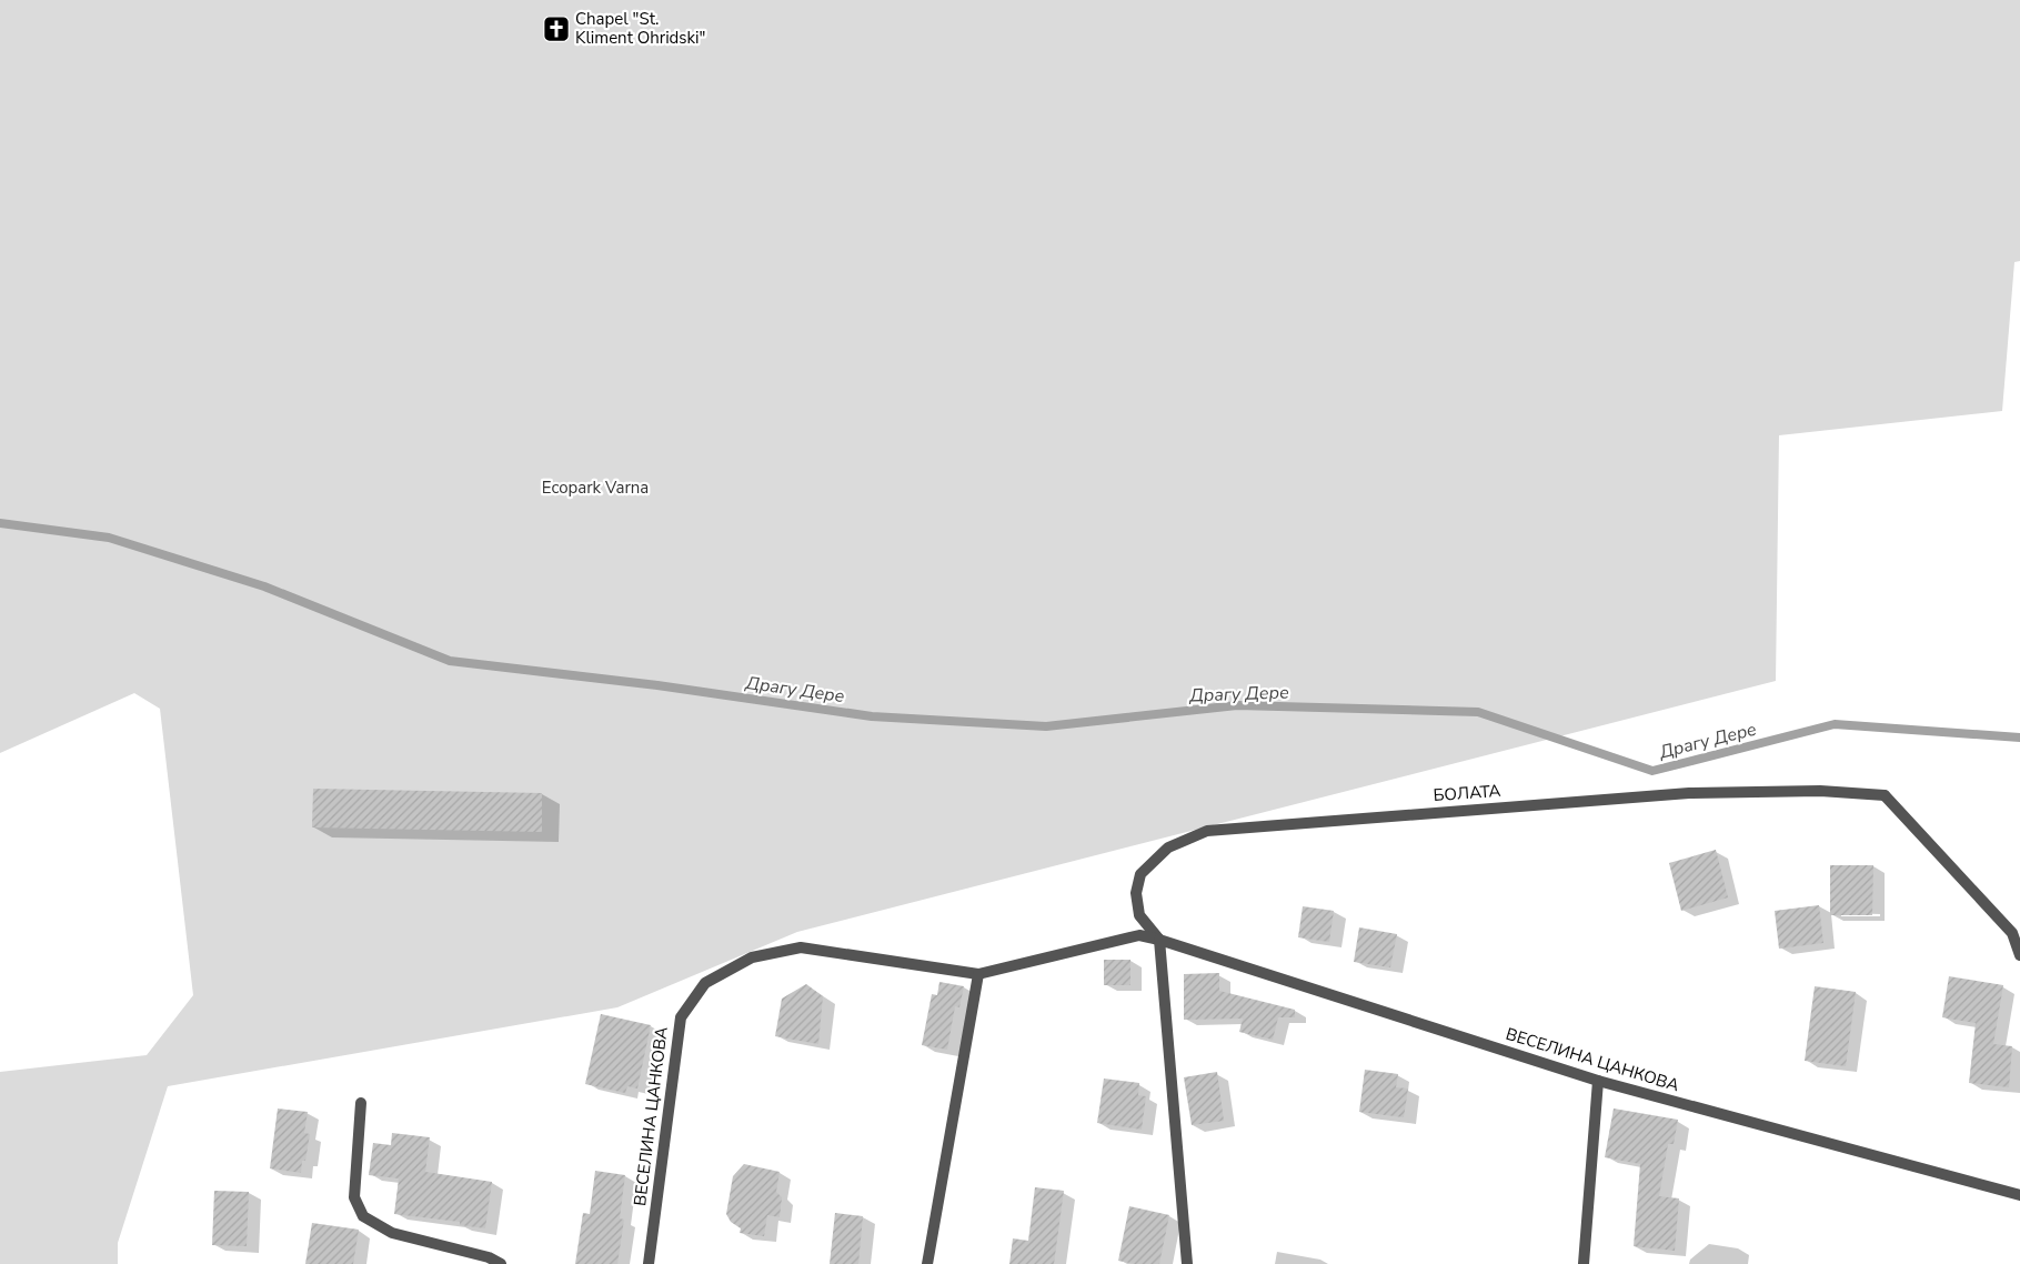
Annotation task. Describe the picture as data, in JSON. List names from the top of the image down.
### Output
{
  "streets": {
    "street": ["БОЛАТА", "ВЕСЕЛИНА ЦАНКОВА"]
  },
  "crossings": [
    ["БОЛАТА", "ВЕСЕЛИНА ЦАНКОВА"]
  ],
  "water": ["Драгу Дере"],
  "parks": ["Ecopark Varna"],
  "places": {
    "church": ["Chapel \"St. Kliment Ohridski\""]
  }
}
